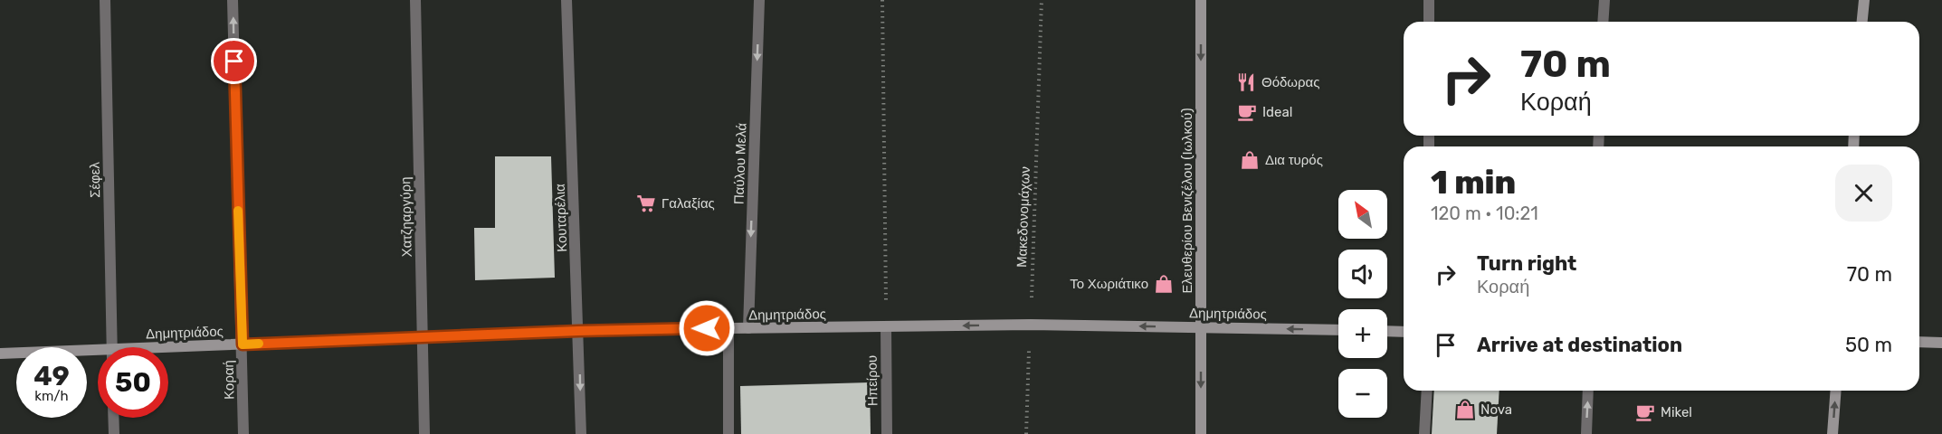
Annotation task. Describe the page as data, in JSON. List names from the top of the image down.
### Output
{
  "streets": {
    "main road": ["Ελευθερίου Βενιζέλου (Ιωλκού)", "Δημητριάδος"],
    "street": [
      "Παύλου Μελά",
      "Σέφελ",
      "Χατζηαργύρη",
      "Κουταρέλια",
      "Κοραή",
      "Ηπείρου"
    ],
    "path": ["Μακεδονομάχων"]
  },
  "crossings": [
    ["Παύλου Μελά", "Δημητριάδος"],
    ["Ελευθερίου Βενιζέλου (Ιωλκού)", "Δημητριάδος"],
    ["Χατζηαργύρη", "Δημητριάδος"],
    ["Μακεδονομάχων", "Δημητριάδος"],
    ["Κουταρέλια", "Δημητριάδος"],
    ["Δημητριάδος", "Κοραή"],
    ["Δημητριάδος", "Ηπείρου"]
  ],
  "one_way": [
    "Παύλου Μελά",
    "Ελευθερίου Βενιζέλου (Ιωλκού)",
    "Δημητριάδος",
    "Κοραή"
  ],
  "places": {
    "restaurant": ["Θόδωρας"],
    "cafe": ["Ideal", "Mikel"],
    "shop": ["Δια τυρός", "Το Χωριάτικο", "Nova"],
    "supermarket": ["Γαλαξίας"]
  },
  "north": "top left",
  "page": {
    "turn": ["70 m", "Κοραή"],
    "heading": ["1 min", "120 m · 10:21"],
    "map_buttons": ["+", "−"],
    "list": [
      {
        "name": "Turn right",
        "note": "Κοραή",
        "value": "70 m"
      },
      {
        "name": "Arrive at destination",
        "value": "50 m"
      }
    ],
    "speed": "49 km/h",
    "limit": "50"
  }
}
